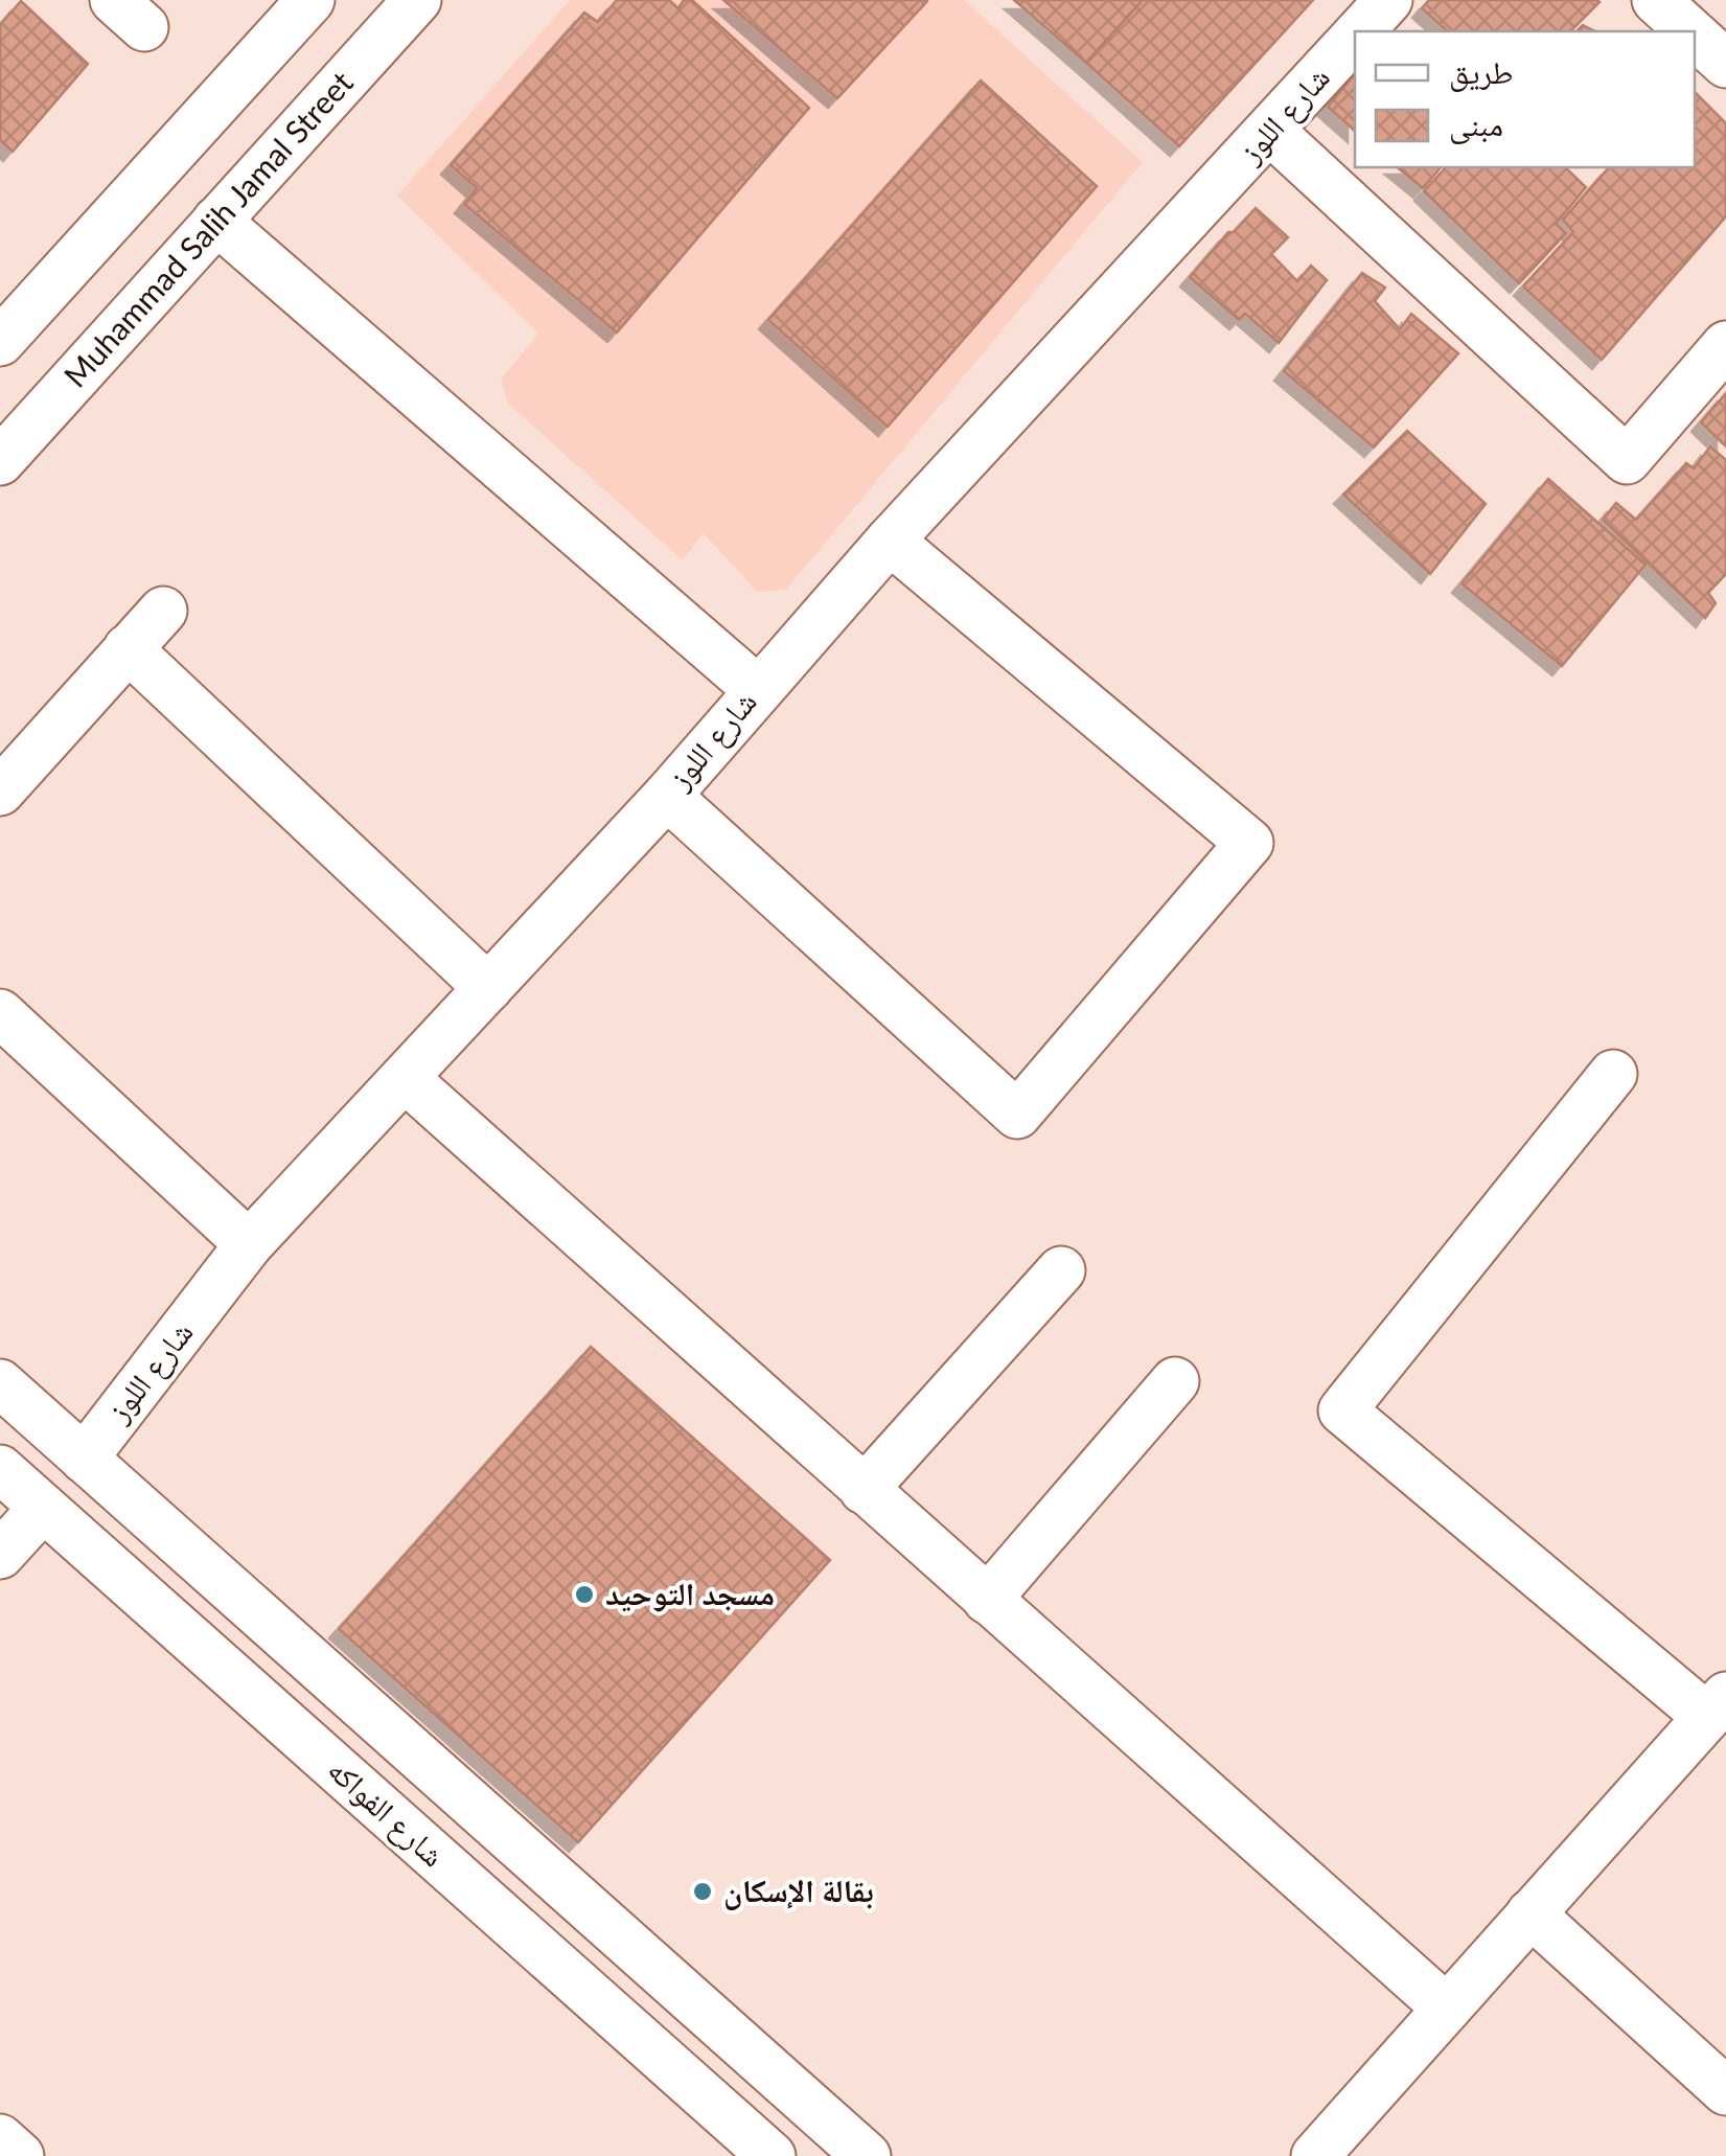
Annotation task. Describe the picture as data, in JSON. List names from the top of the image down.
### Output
{
  "streets": {
    "street": ["شارع اللوز", "Muhammad Salih Jamal Street", "شارع الفواكه"]
  },
  "places": ["مسجد التوحيد", "بقالة الإسكان"],
  "legend": ["طريق", "مبنى"]
}
